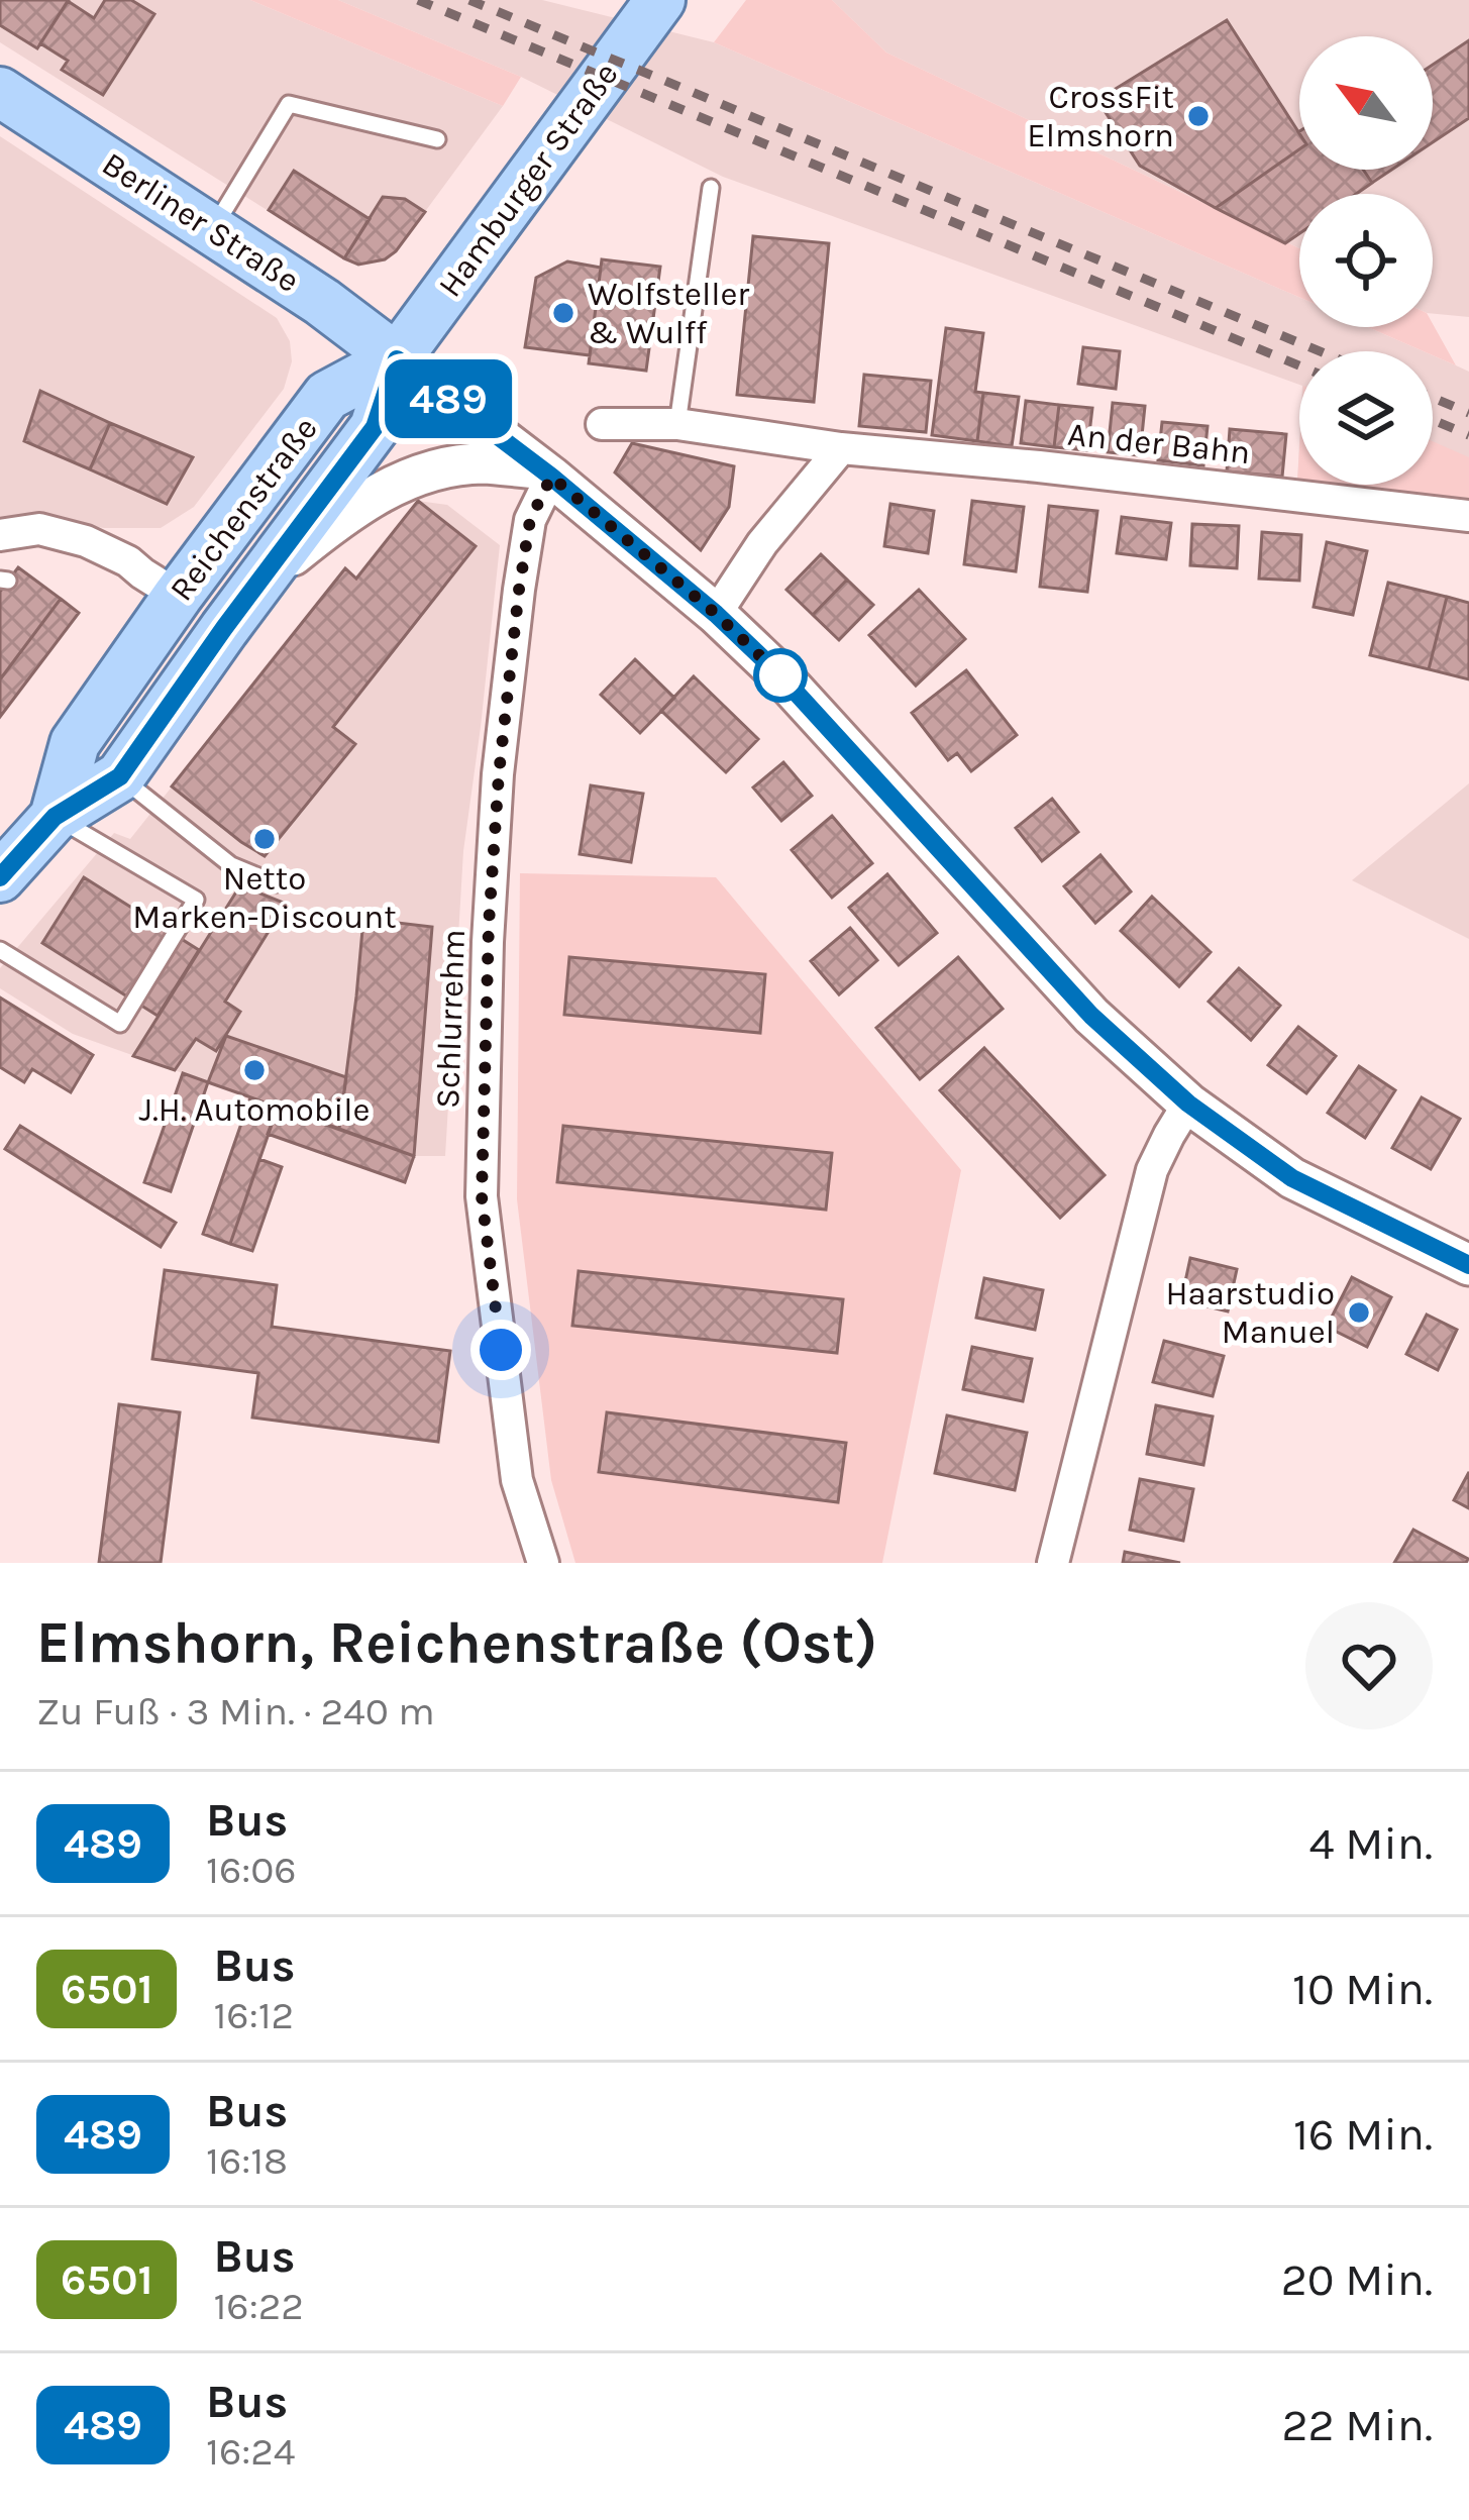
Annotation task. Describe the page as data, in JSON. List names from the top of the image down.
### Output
{
  "streets": {
    "main road": ["Hamburger Straße", "Berliner Straße", "Reichenstraße"],
    "street": ["An der Bahn", "Schlurrehm"]
  },
  "crossings": [
    ["Hamburger Straße", "Berliner Straße"],
    ["Hamburger Straße", "Reichenstraße"],
    ["Berliner Straße", "Reichenstraße"]
  ],
  "places": [
    "CrossFit Elmshorn",
    "Wolfsteller & Wulff",
    "Netto Marken-Discount",
    "J.H. Automobile",
    "Haarstudio Manuel"
  ],
  "lines": ["bus line 489"],
  "north": "top left",
  "page": {
    "on_map": "489",
    "heading": ["Elmshorn, Reichenstraße (Ost)", "Zu Fuß · 3 Min. · 240 m"],
    "list": [
      {
        "mark": "489",
        "name": "Bus",
        "note": "16:06",
        "value": "4 Min."
      },
      {
        "mark": "6501",
        "name": "Bus",
        "note": "16:12",
        "value": "10 Min."
      },
      {
        "mark": "489",
        "name": "Bus",
        "note": "16:18",
        "value": "16 Min."
      },
      {
        "mark": "6501",
        "name": "Bus",
        "note": "16:22",
        "value": "20 Min."
      },
      {
        "mark": "489",
        "name": "Bus",
        "note": "16:24",
        "value": "22 Min."
      }
    ]
  }
}
